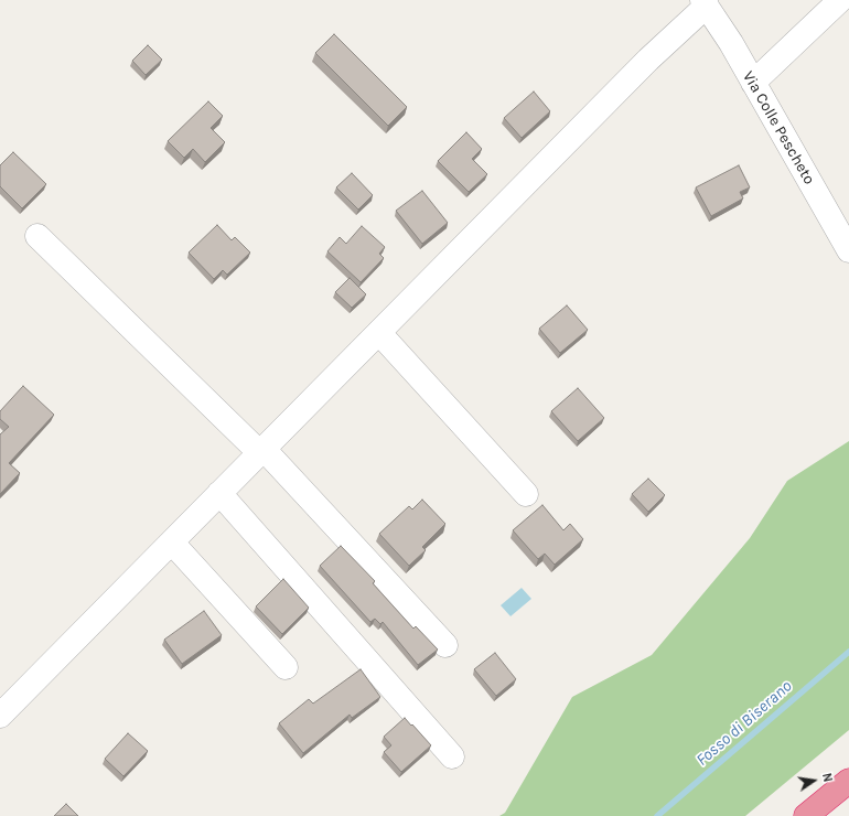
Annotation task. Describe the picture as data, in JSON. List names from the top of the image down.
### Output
{
  "streets": {
    "street": ["Via Colle Pescheto"]
  },
  "water": ["Fosso di Biserano"],
  "north": "right"
}
